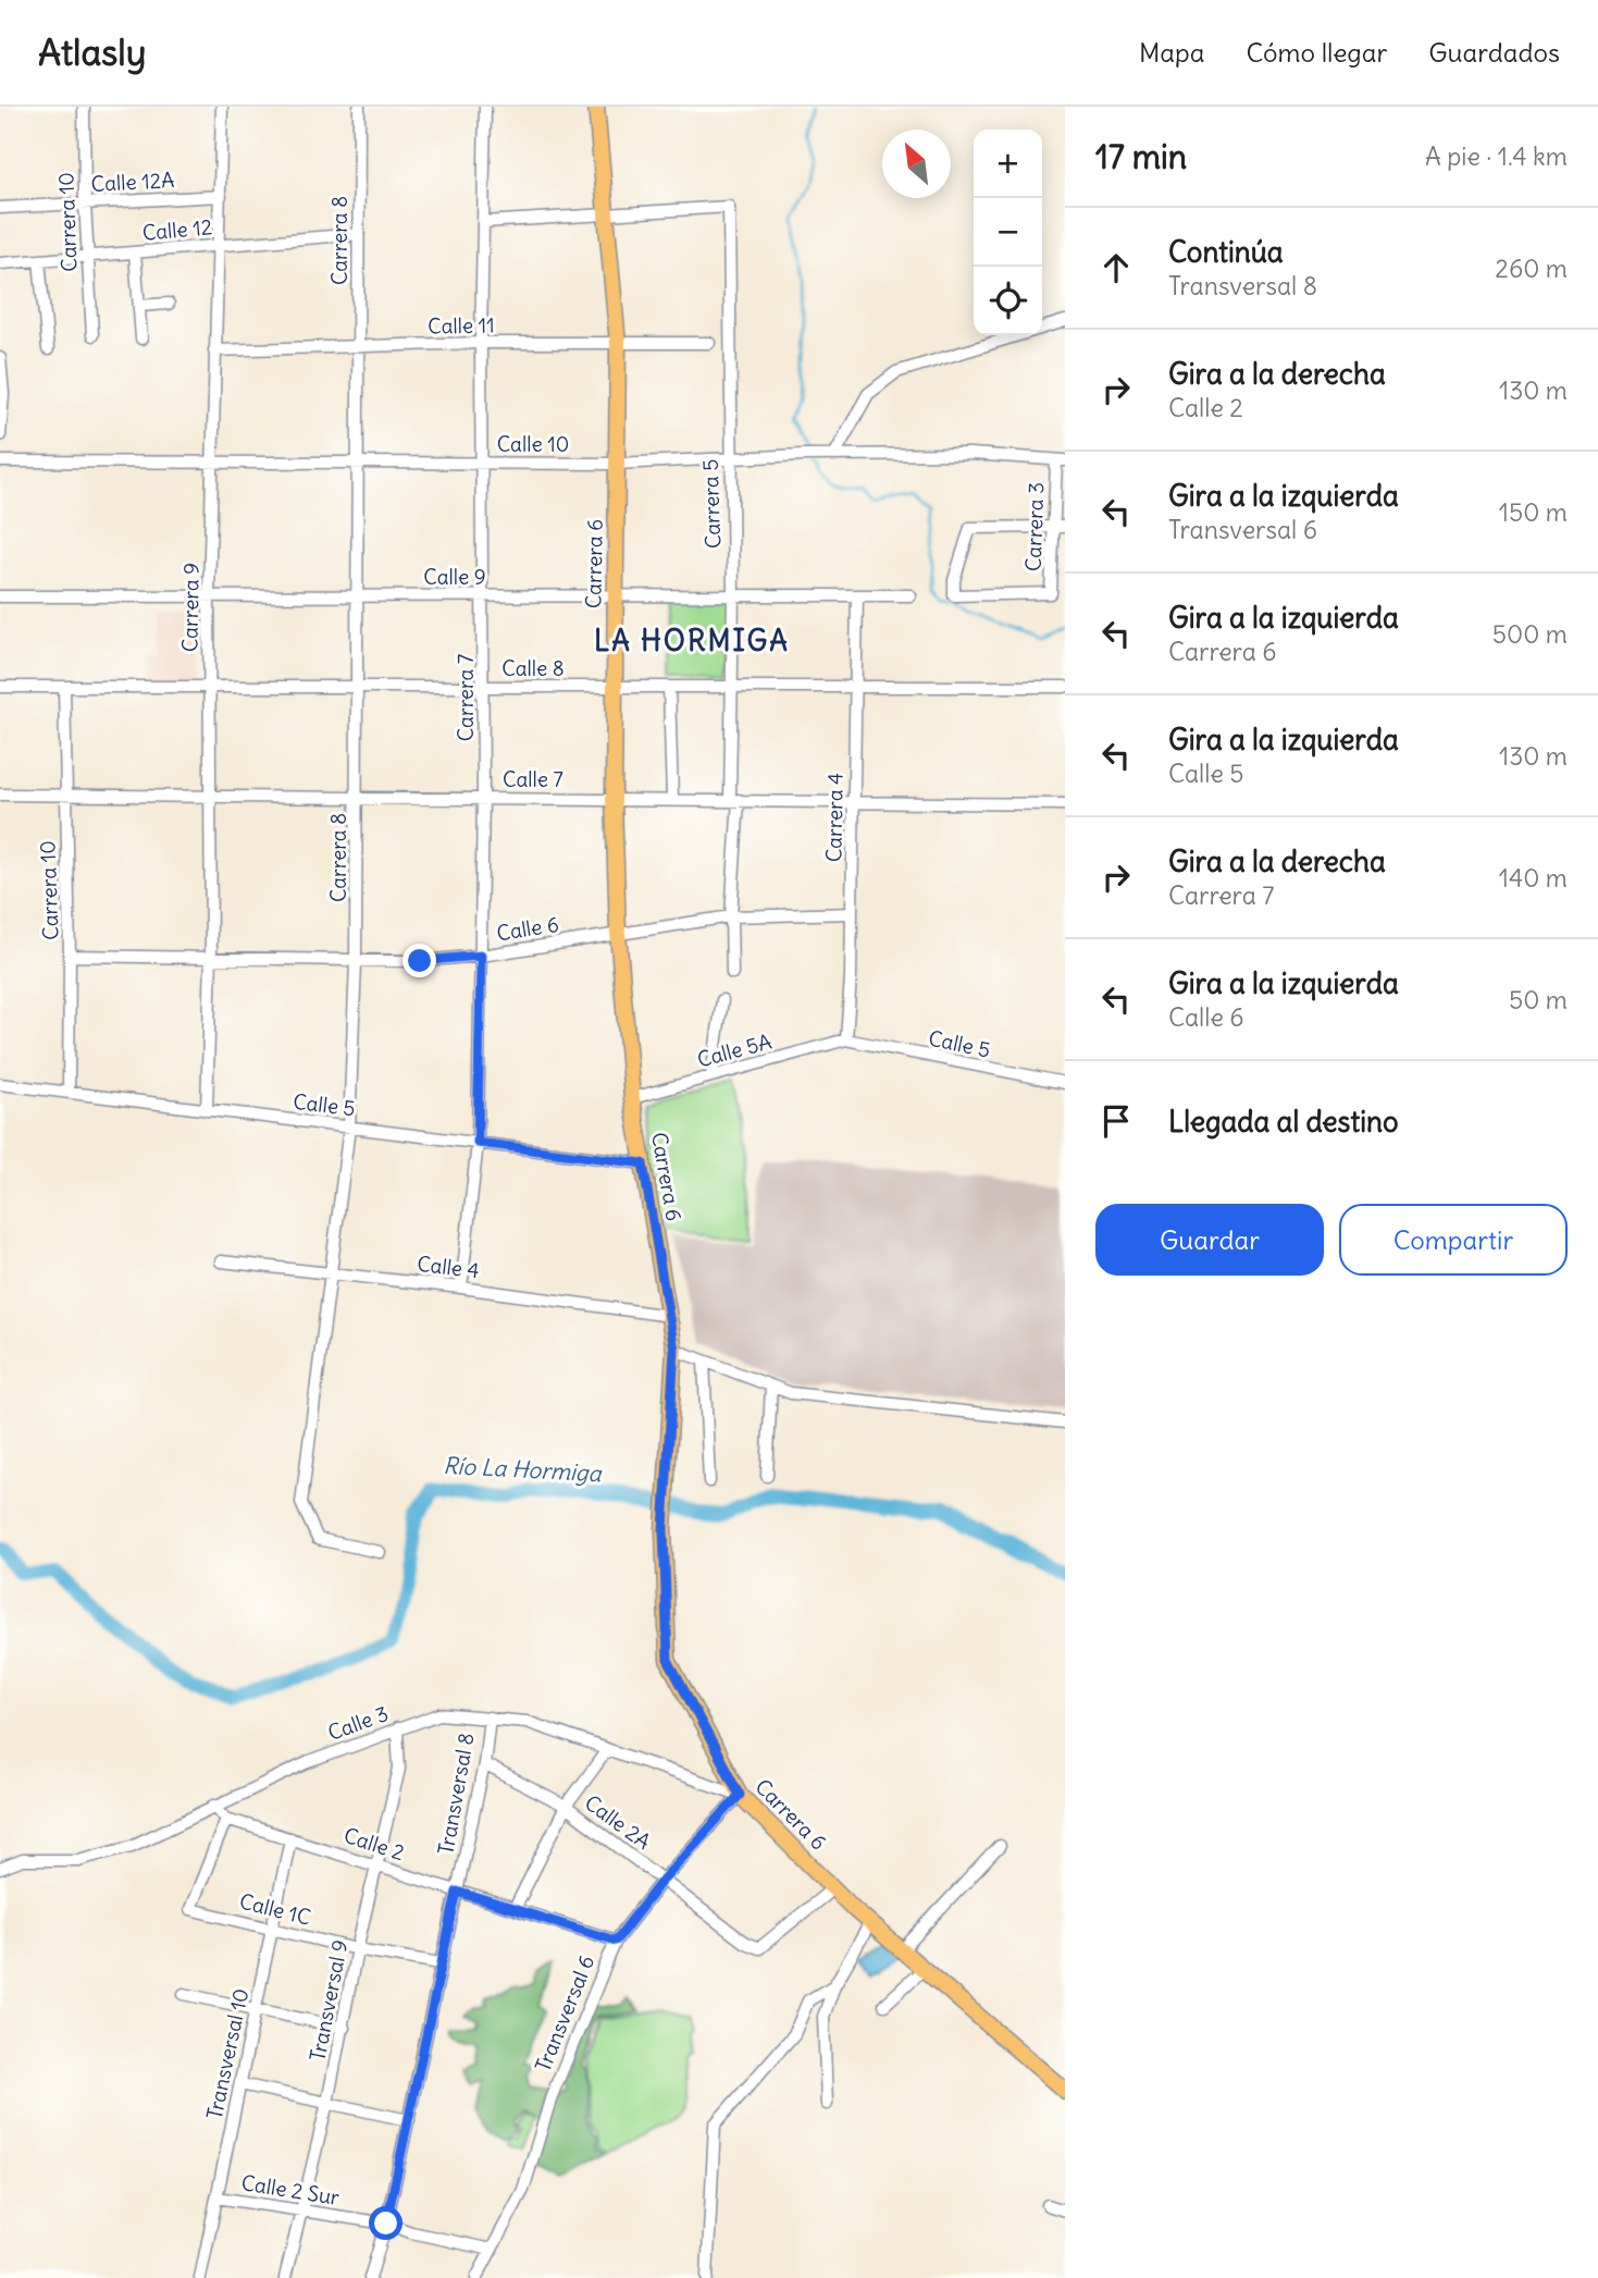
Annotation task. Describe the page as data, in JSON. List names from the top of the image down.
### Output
{
  "streets": {
    "main road": ["Carrera 6"],
    "street": [
      "Calle 12A",
      "Carrera 10",
      "Calle 12",
      "Carrera 8",
      "Calle 11",
      "Calle 10",
      "Carrera 5",
      "Carrera 3",
      "Calle 9",
      "Carrera 9",
      "Calle 8",
      "Carrera 7",
      "Calle 7",
      "Carrera 4",
      "Calle 6",
      "Calle 5",
      "Calle 5A",
      "Calle 4",
      "Calle 3",
      "Transversal 8",
      "Calle 2A",
      "Calle 2",
      "Calle 1C",
      "Transversal 9",
      "Transversal 6",
      "Transversal 10",
      "Calle 2 Sur"
    ]
  },
  "crossings": [
    ["Calle 12A", "Carrera 10"],
    ["Calle 12A", "Carrera 9"],
    ["Carrera 10", "Calle 12"],
    ["Carrera 10", "Calle 8"],
    ["Carrera 10", "Calle 7"],
    ["Carrera 10", "Calle 6"],
    ["Carrera 10", "Calle 5"],
    ["Calle 12", "Carrera 8"],
    ["Calle 12", "Carrera 9"],
    ["Carrera 8", "Calle 11"],
    ["Carrera 8", "Calle 10"],
    ["Carrera 8", "Calle 9"],
    ["Carrera 8", "Calle 8"],
    ["Carrera 8", "Calle 7"],
    ["Carrera 8", "Calle 6"],
    ["Carrera 8", "Calle 5"],
    ["Carrera 8", "Calle 4"],
    ["Calle 11", "Carrera 6"],
    ["Calle 11", "Carrera 9"],
    ["Calle 11", "Carrera 7"],
    ["Calle 10", "Carrera 5"],
    ["Calle 10", "Carrera 3"],
    ["Calle 10", "Carrera 6"],
    ["Calle 10", "Carrera 9"],
    ["Calle 10", "Carrera 7"],
    ["Carrera 5", "Carrera 6"],
    ["Carrera 5", "Calle 9"],
    ["Carrera 5", "Calle 8"],
    ["Carrera 5", "Calle 7"],
    ["Carrera 5", "Calle 6"],
    ["Carrera 6", "Calle 9"],
    ["Carrera 6", "Calle 8"],
    ["Carrera 6", "Calle 7"],
    ["Carrera 6", "Calle 6"],
    ["Carrera 6", "Calle 5"],
    ["Carrera 6", "Calle 5A"],
    ["Carrera 6", "Calle 4"],
    ["Carrera 6", "Calle 3"],
    ["Carrera 6", "Calle 2A"],
    ["Carrera 6", "Transversal 6"],
    ["Calle 9", "Carrera 9"],
    ["Calle 9", "Carrera 7"],
    ["Calle 9", "Carrera 4"],
    ["Carrera 9", "Calle 8"],
    ["Carrera 9", "Calle 7"],
    ["Carrera 9", "Calle 6"],
    ["Carrera 9", "Calle 5"],
    ["Calle 8", "Carrera 7"],
    ["Calle 8", "Carrera 4"],
    ["Carrera 7", "Calle 7"],
    ["Carrera 7", "Calle 6"],
    ["Carrera 7", "Calle 5"],
    ["Carrera 7", "Calle 4"],
    ["Calle 7", "Carrera 4"],
    ["Carrera 4", "Calle 6"],
    ["Carrera 4", "Calle 5"],
    ["Carrera 4", "Calle 5A"],
    ["Calle 5", "Calle 5A"],
    ["Calle 3", "Transversal 8"],
    ["Calle 3", "Transversal 9"],
    ["Calle 3", "Transversal 6"],
    ["Transversal 8", "Calle 2A"],
    ["Transversal 8", "Calle 2"],
    ["Transversal 8", "Calle 1C"],
    ["Transversal 8", "Calle 2 Sur"],
    ["Calle 2A", "Transversal 6"],
    ["Calle 2", "Calle 1C"],
    ["Calle 2", "Transversal 9"],
    ["Calle 2", "Transversal 6"],
    ["Calle 2", "Transversal 10"],
    ["Calle 1C", "Transversal 9"],
    ["Calle 1C", "Transversal 10"],
    ["Transversal 9", "Calle 2 Sur"],
    ["Transversal 6", "Calle 2 Sur"],
    ["Transversal 10", "Calle 2 Sur"]
  ],
  "districts": ["LA HORMIGA"],
  "water": ["Río La Hormiga"],
  "north": "top left",
  "page": {
    "header": "Atlasly",
    "nav": ["Mapa", "Cómo llegar", "Guardados"],
    "heading": ["17 min", "A pie · 1.4 km"],
    "map_buttons": ["+", "−"],
    "list": [
      ["Continúa", "Transversal 8", "260 m"],
      ["Gira a la derecha", "Calle 2", "130 m"],
      ["Gira a la izquierda", "Transversal 6", "150 m"],
      ["Gira a la izquierda", "Carrera 6", "500 m"],
      ["Gira a la izquierda", "Calle 5", "130 m"],
      ["Gira a la derecha", "Carrera 7", "140 m"],
      ["Gira a la izquierda", "Calle 6", "50 m"],
      "Llegada al destino"
    ],
    "buttons": ["Guardar", "Compartir"]
  }
}
